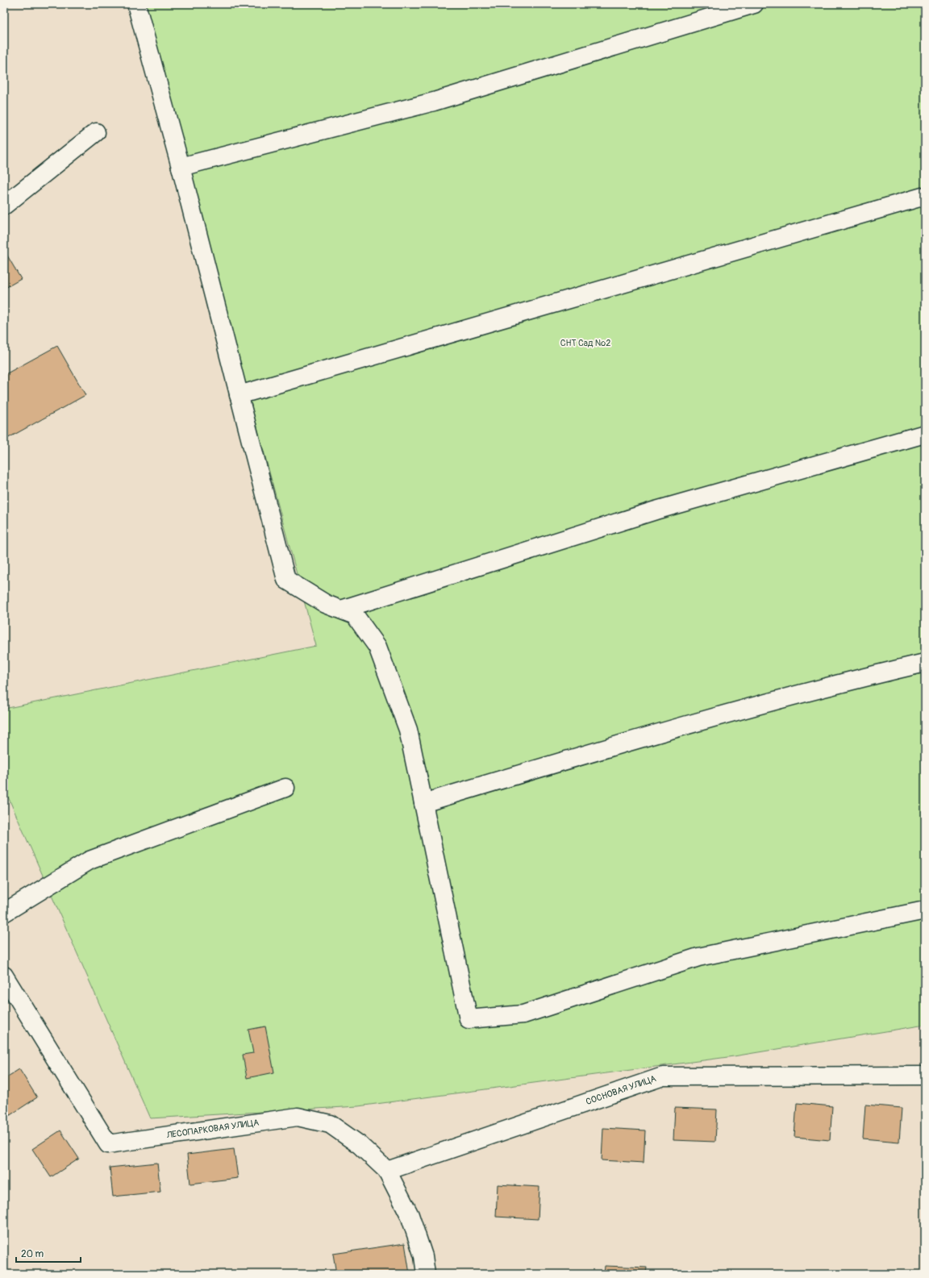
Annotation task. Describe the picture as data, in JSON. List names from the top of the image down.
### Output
{
  "streets": {
    "street": ["СОСНОВАЯ УЛИЦА", "ЛЕСОПАРКОВАЯ УЛИЦА"]
  },
  "crossings": [
    ["СОСНОВАЯ УЛИЦА", "ЛЕСОПАРКОВАЯ УЛИЦА"]
  ],
  "parks": ["СНТ Сад №2"],
  "scale_bar": "20 m"
}
